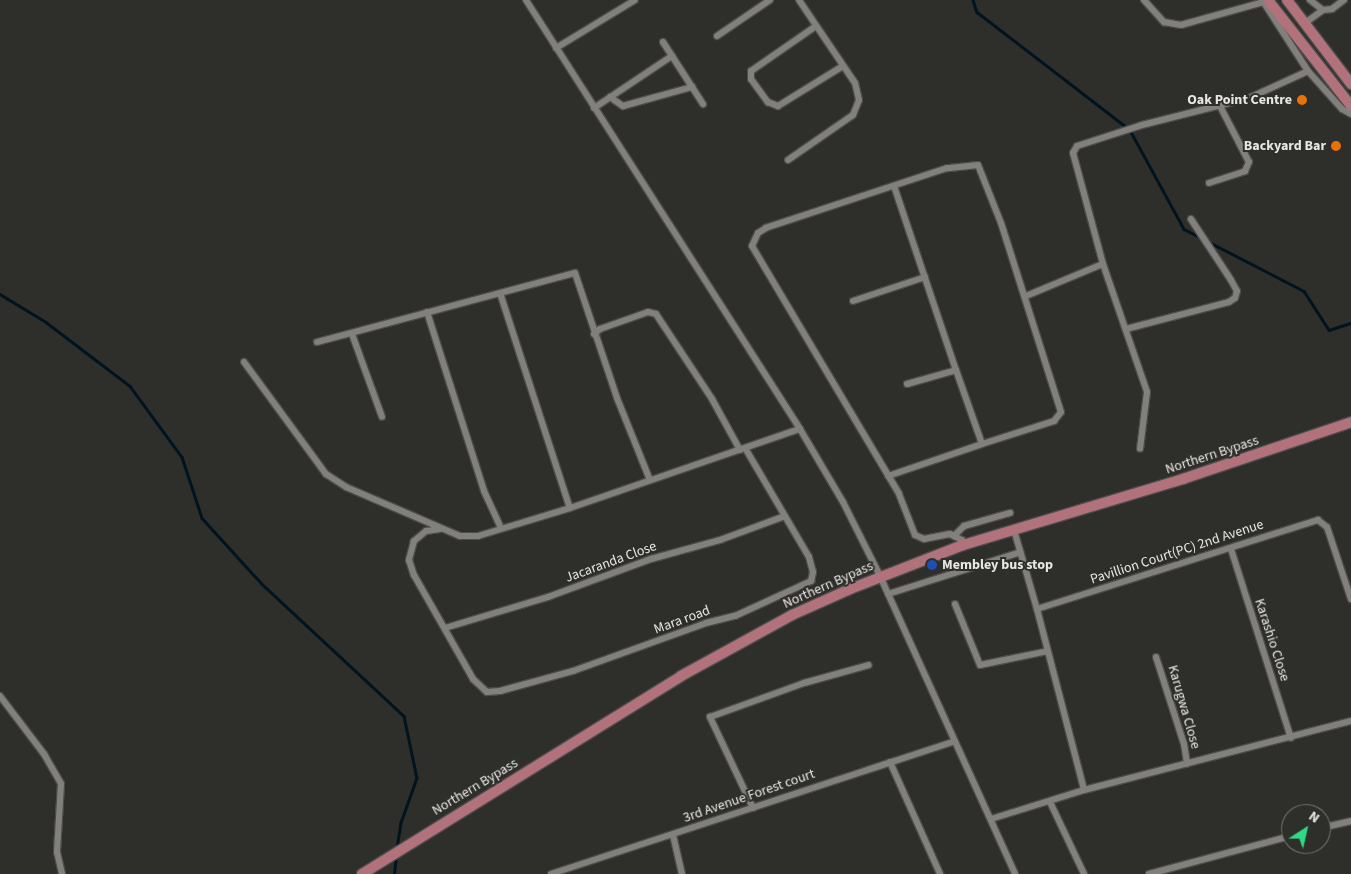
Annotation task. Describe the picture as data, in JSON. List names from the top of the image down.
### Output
{
  "streets": {
    "main road": ["Northern Bypass"],
    "street": [
      "Pavillion Court(PC) 2nd Avenue",
      "Jacaranda Close",
      "Mara road",
      "Karashio Close",
      "Karugwa Close",
      "3rd Avenue Forest court"
    ]
  },
  "crossings": [
    ["Pavillion Court(PC) 2nd Avenue", "Karashio Close"],
    ["Jacaranda Close", "Mara road"]
  ],
  "places": ["Oak Point Centre", "Backyard Bar", "Membley bus stop"],
  "north": "top right"
}
